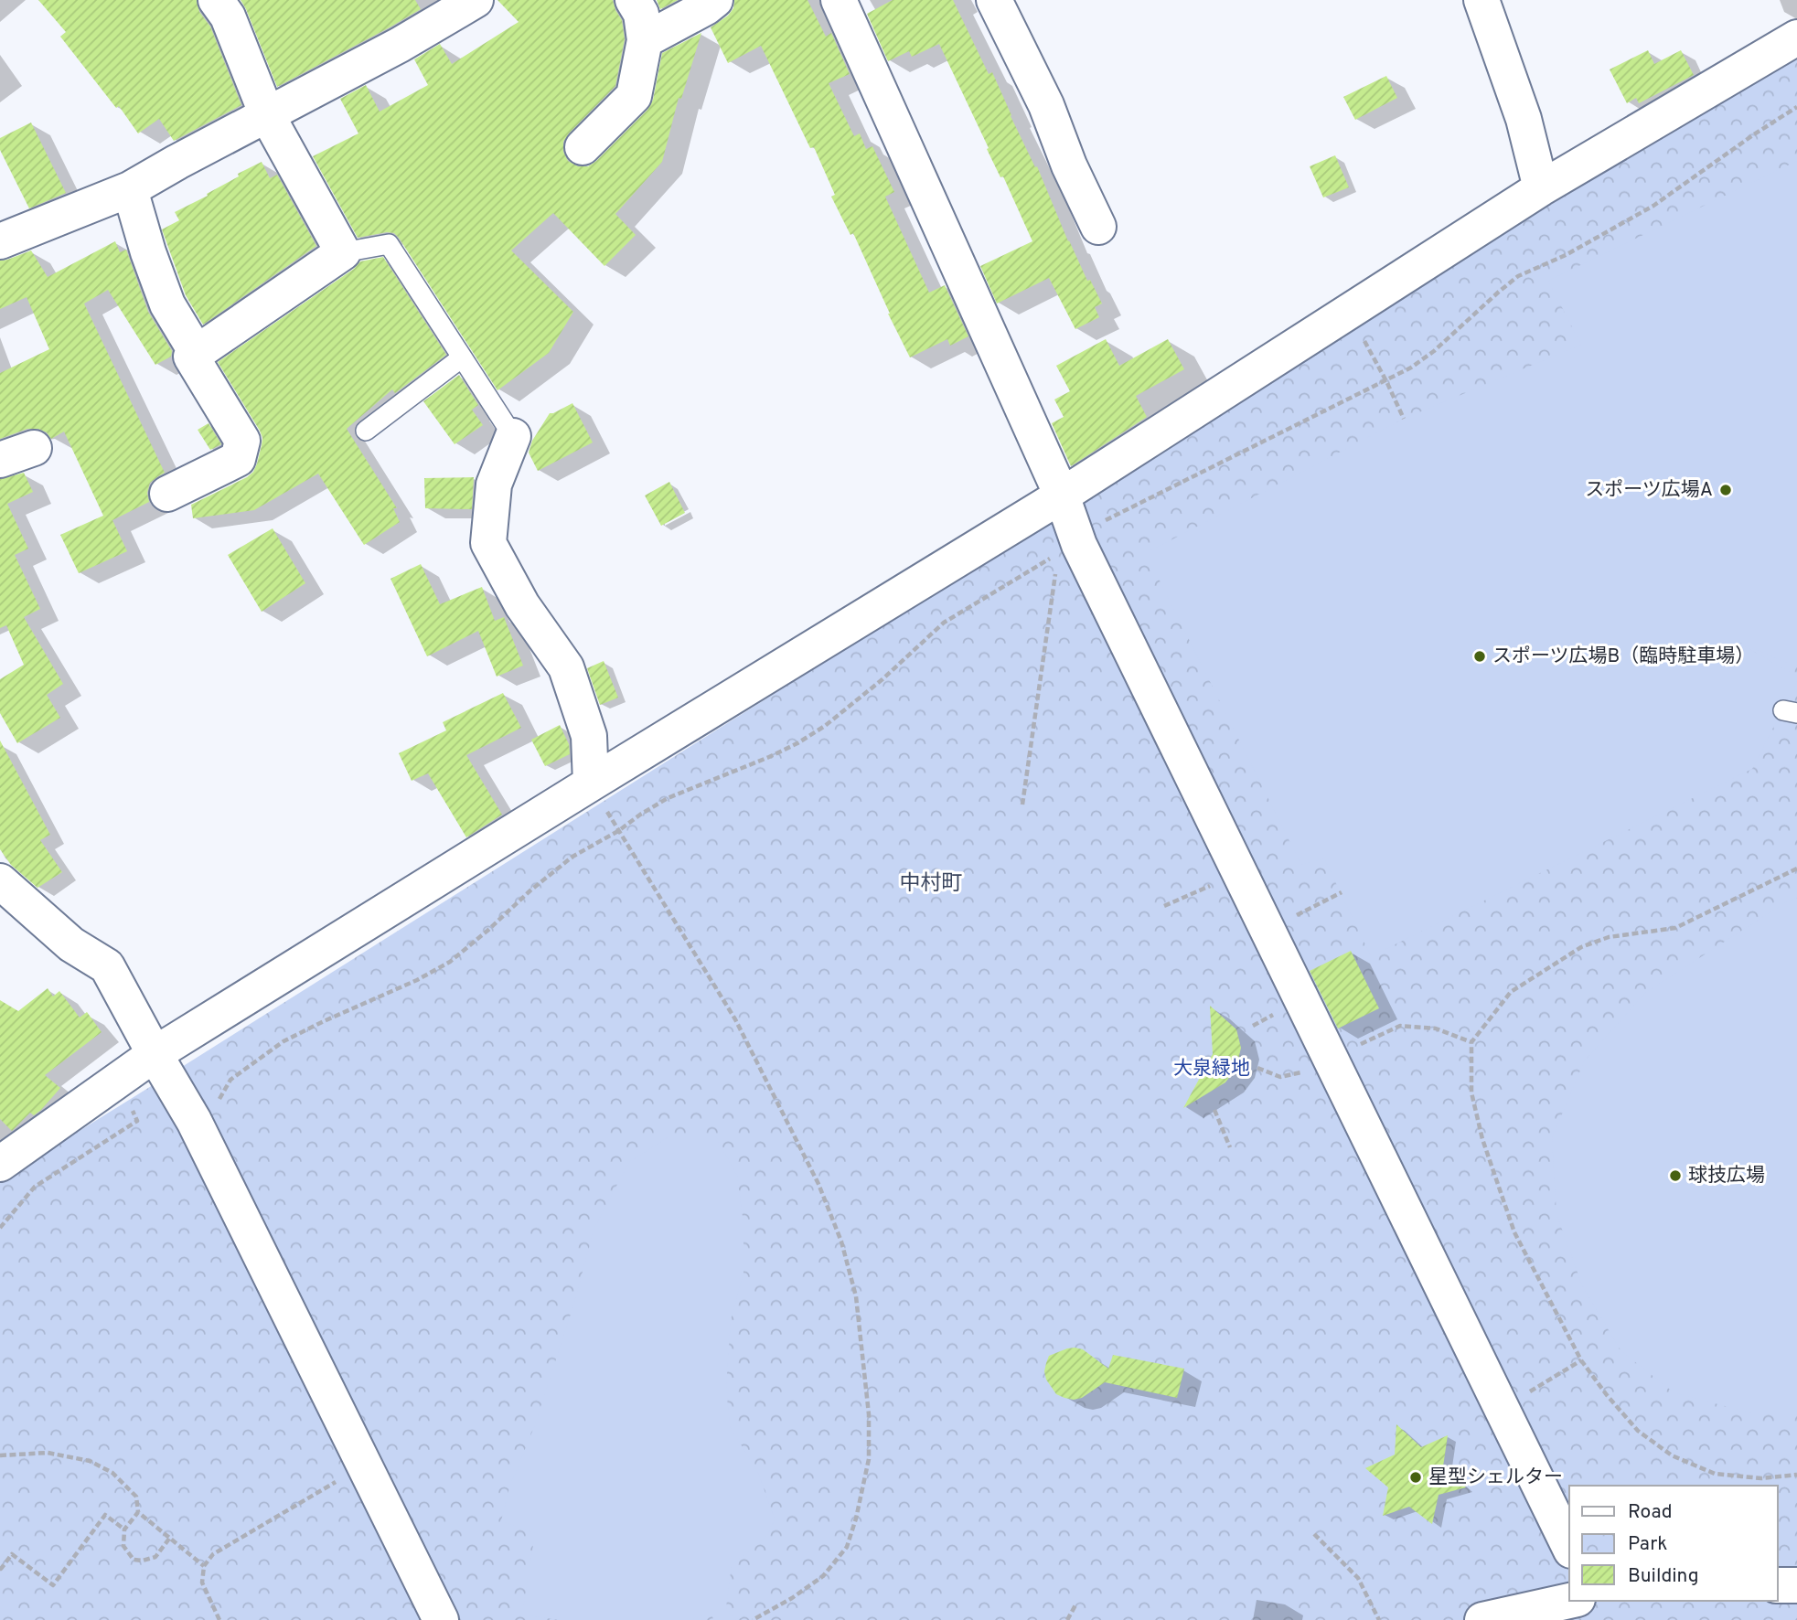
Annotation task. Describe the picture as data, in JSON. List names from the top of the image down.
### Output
{
  "districts": ["中村町"],
  "parks": ["大泉緑地"],
  "places": [
    "スポーツ広場A",
    "スポーツ広場B（臨時駐車場）",
    "球技広場",
    "星型シェルター"
  ],
  "legend": ["Road", "Park", "Building"]
}
